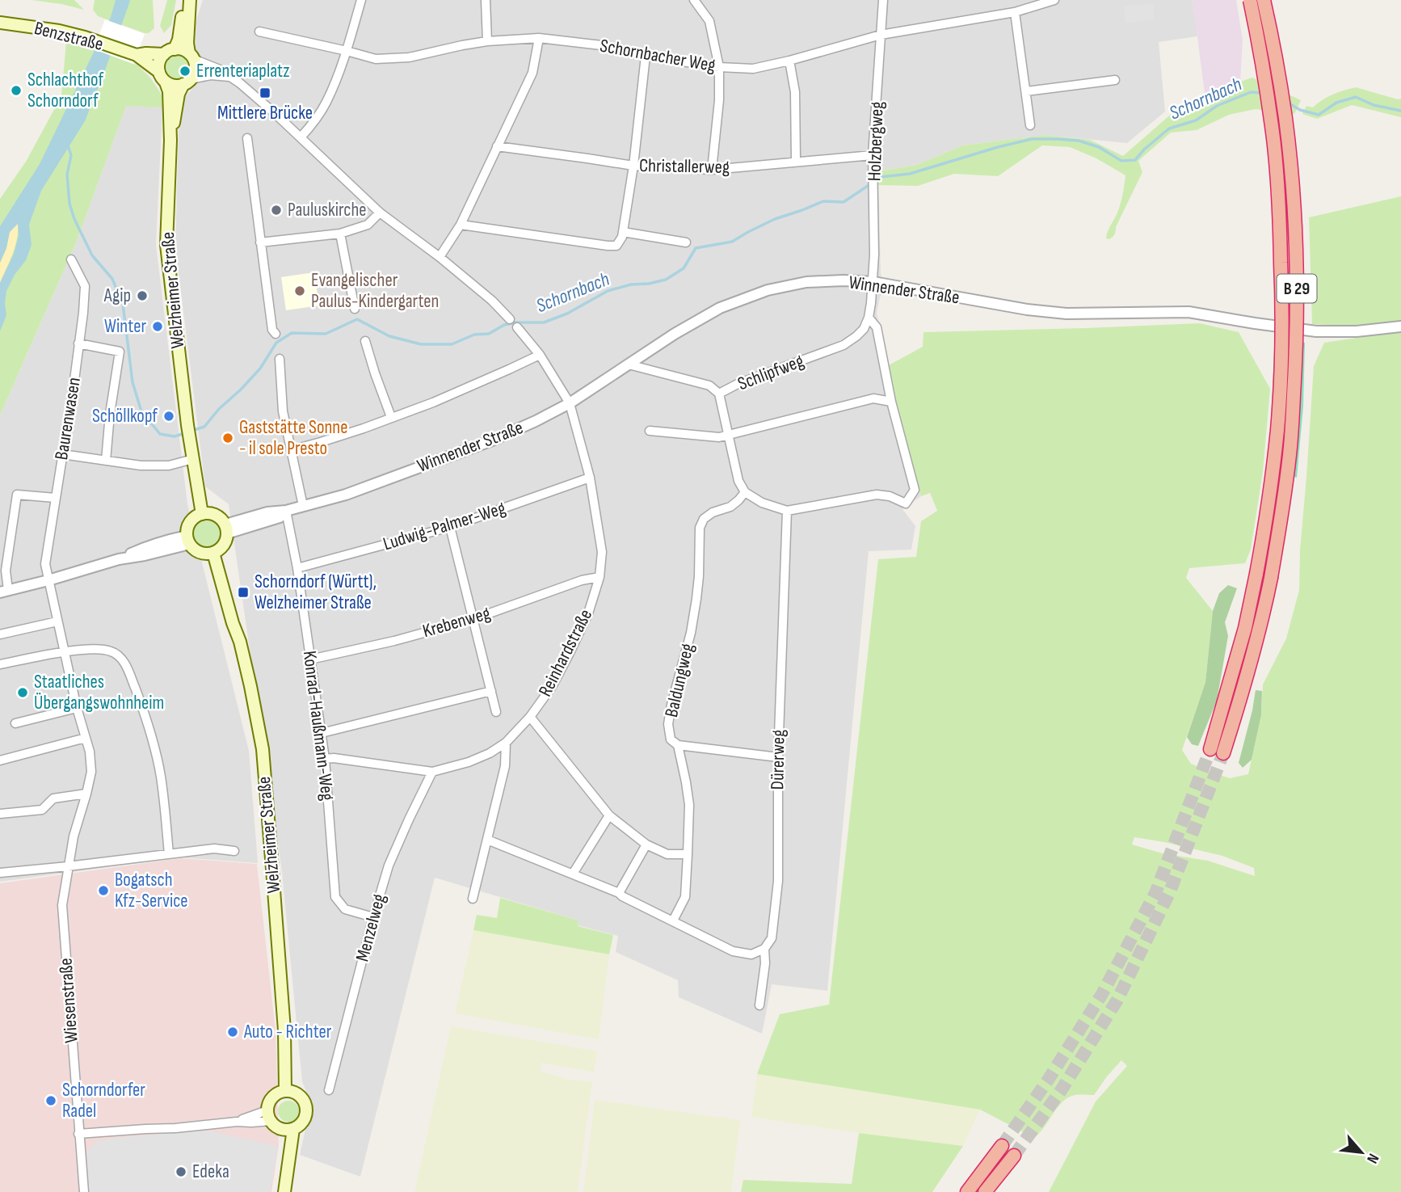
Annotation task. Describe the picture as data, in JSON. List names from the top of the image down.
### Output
{
  "streets": {
    "highway": ["B 29"],
    "main road": ["Benzstraße", "Welzheimer Straße"],
    "street": [
      "Schornbacher Weg",
      "Holzbergweg",
      "Christallerweg",
      "Winnender Straße",
      "Schlipfweg",
      "Baurenwasen",
      "Ludwig-Palmer-Weg",
      "Krebenweg",
      "Reinhardstraße",
      "Baldungweg",
      "Konrad-Haußmann-Weg",
      "Dürerweg",
      "Menzelweg",
      "Wiesenstraße"
    ]
  },
  "crossings": [
    ["Benzstraße", "Welzheimer Straße"],
    ["Schornbacher Weg", "Holzbergweg"],
    ["Holzbergweg", "Christallerweg"],
    ["Holzbergweg", "Winnender Straße"],
    ["Holzbergweg", "Schlipfweg"],
    ["Welzheimer Straße", "Winnender Straße"],
    ["Winnender Straße", "Schlipfweg"],
    ["Winnender Straße", "Reinhardstraße"],
    ["Winnender Straße", "Konrad-Haußmann-Weg"],
    ["Baurenwasen", "Wiesenstraße"],
    ["Ludwig-Palmer-Weg", "Reinhardstraße"],
    ["Ludwig-Palmer-Weg", "Konrad-Haußmann-Weg"],
    ["Krebenweg", "Reinhardstraße"],
    ["Krebenweg", "Konrad-Haußmann-Weg"],
    ["Reinhardstraße", "Konrad-Haußmann-Weg"],
    ["Reinhardstraße", "Menzelweg"],
    ["Konrad-Haußmann-Weg", "Menzelweg"]
  ],
  "water": ["Schornbach"],
  "places": {
    "other": [
      "Errenteriaplatz",
      "Schlachthof Schorndorf",
      "Pauluskirche",
      "Evangelischer Paulus-Kindergarten",
      "Agip",
      "Winter",
      "Schöllkopf",
      "Gaststätte Sonne - il sole Presto",
      "Staatliches Übergangswohnheim",
      "Bogatsch Kfz-Service",
      "Auto - Richter",
      "Schorndorfer Radel",
      "Edeka"
    ],
    "transit": ["Mittlere Brücke", "Schorndorf (Württ), Welzheimer Straße"]
  },
  "north": "bottom right"
}
